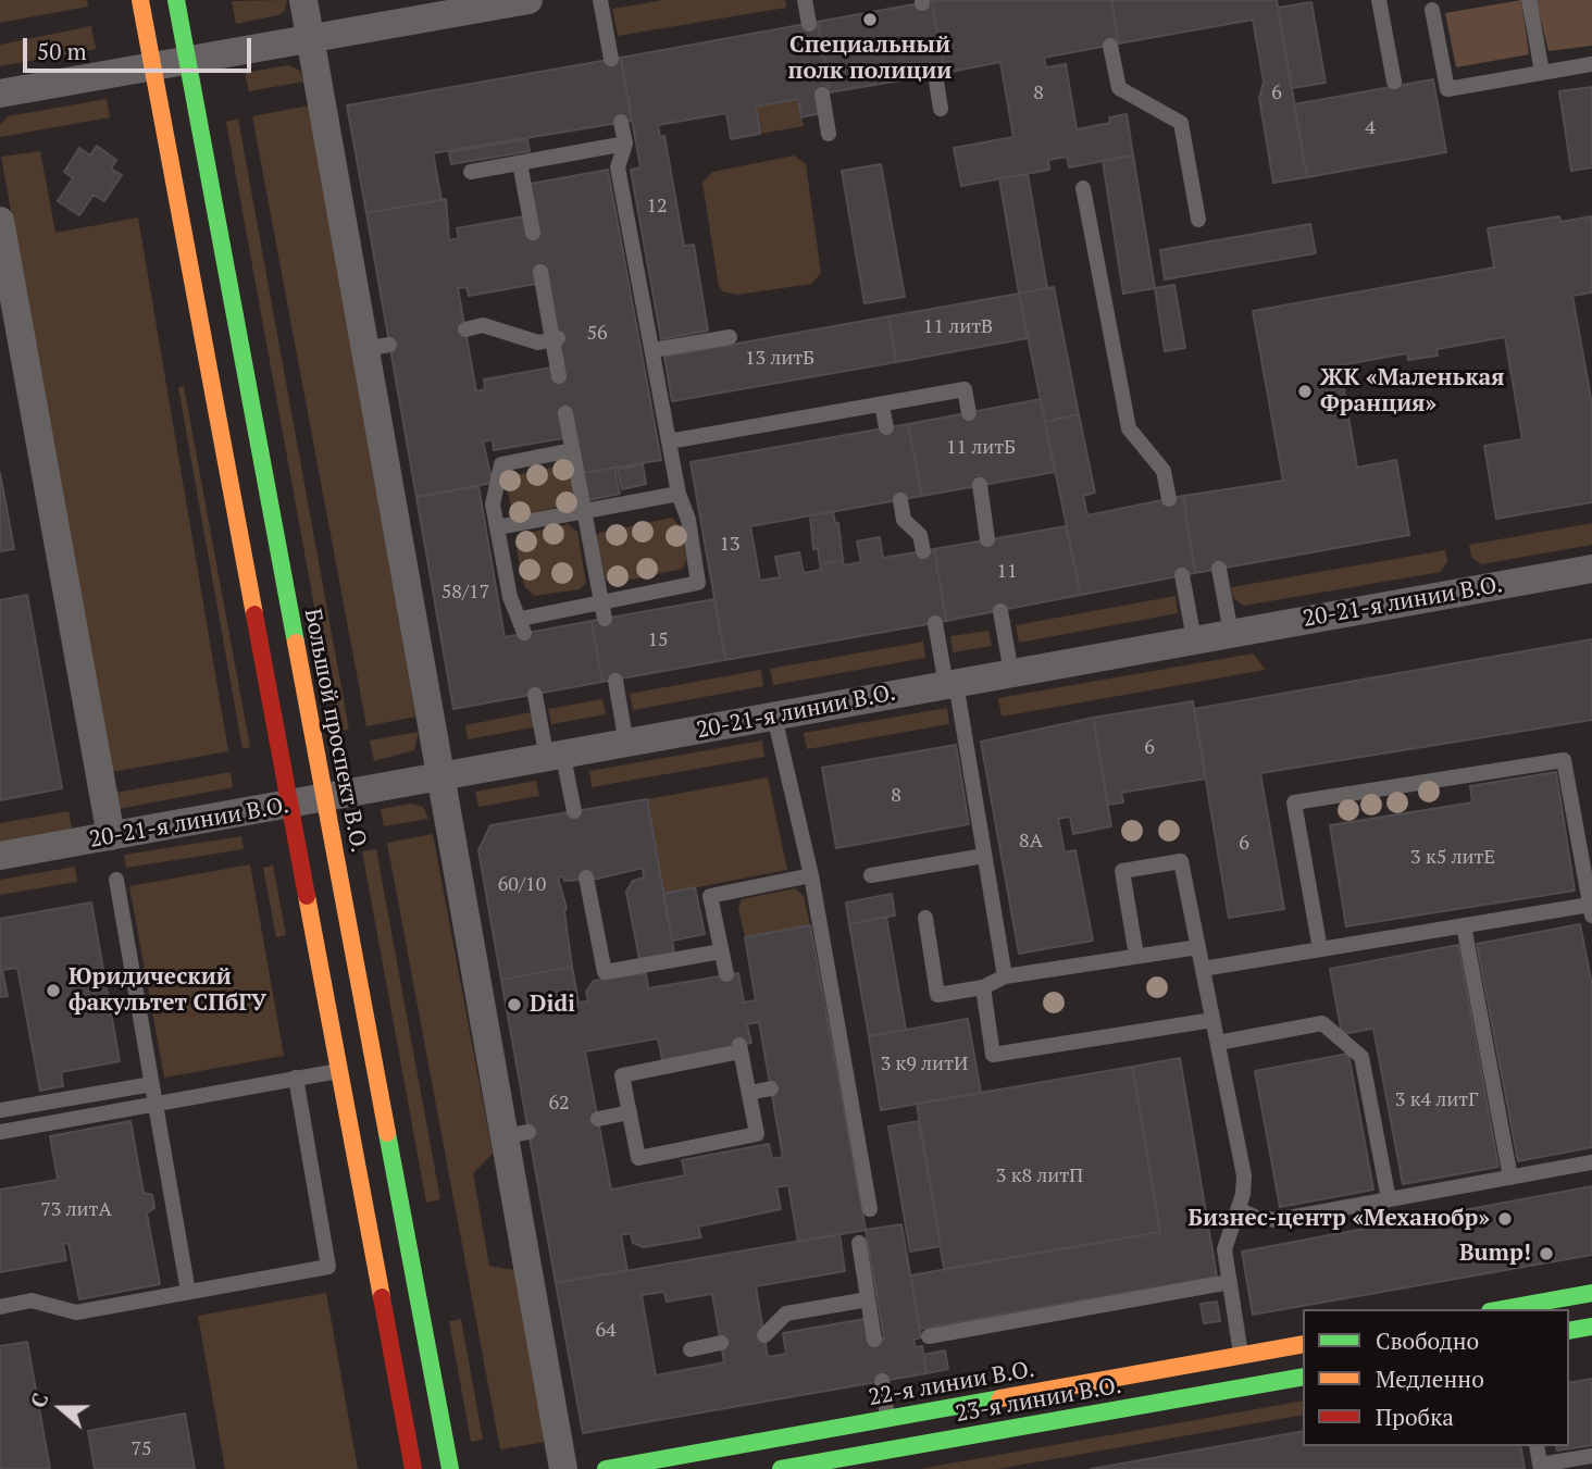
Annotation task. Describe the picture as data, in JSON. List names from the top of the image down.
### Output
{
  "streets": {
    "main road": ["Большой проспект В.О.", "22-я линии В.О.", "23-я линии В.О."],
    "street": ["20-21-я линии В.О."]
  },
  "crossings": [
    ["20-21-я линии В.О.", "Большой проспект В.О."]
  ],
  "places": [
    "Специальный полк полиции",
    "ЖК «Маленькая Франция»",
    "Юридический факультет СПбГУ",
    "Didi",
    "Бизнес-центр «Механобр»",
    "Bump!"
  ],
  "house_numbers": [
    "8",
    "6",
    "4",
    "12",
    "11 литВ",
    "56",
    "13 литБ",
    "11 литБ",
    "13",
    "11",
    "58/17",
    "15",
    "6",
    "8",
    "8А",
    "6",
    "3 к5 литЕ",
    "60/10",
    "3 к9 литИ",
    "3 к4 литГ",
    "62",
    "3 к8 литП",
    "73 литА",
    "64",
    "75"
  ],
  "legend": ["Свободно", "Медленно", "Пробка"],
  "scale_bar": "50 m",
  "north": "left"
}
